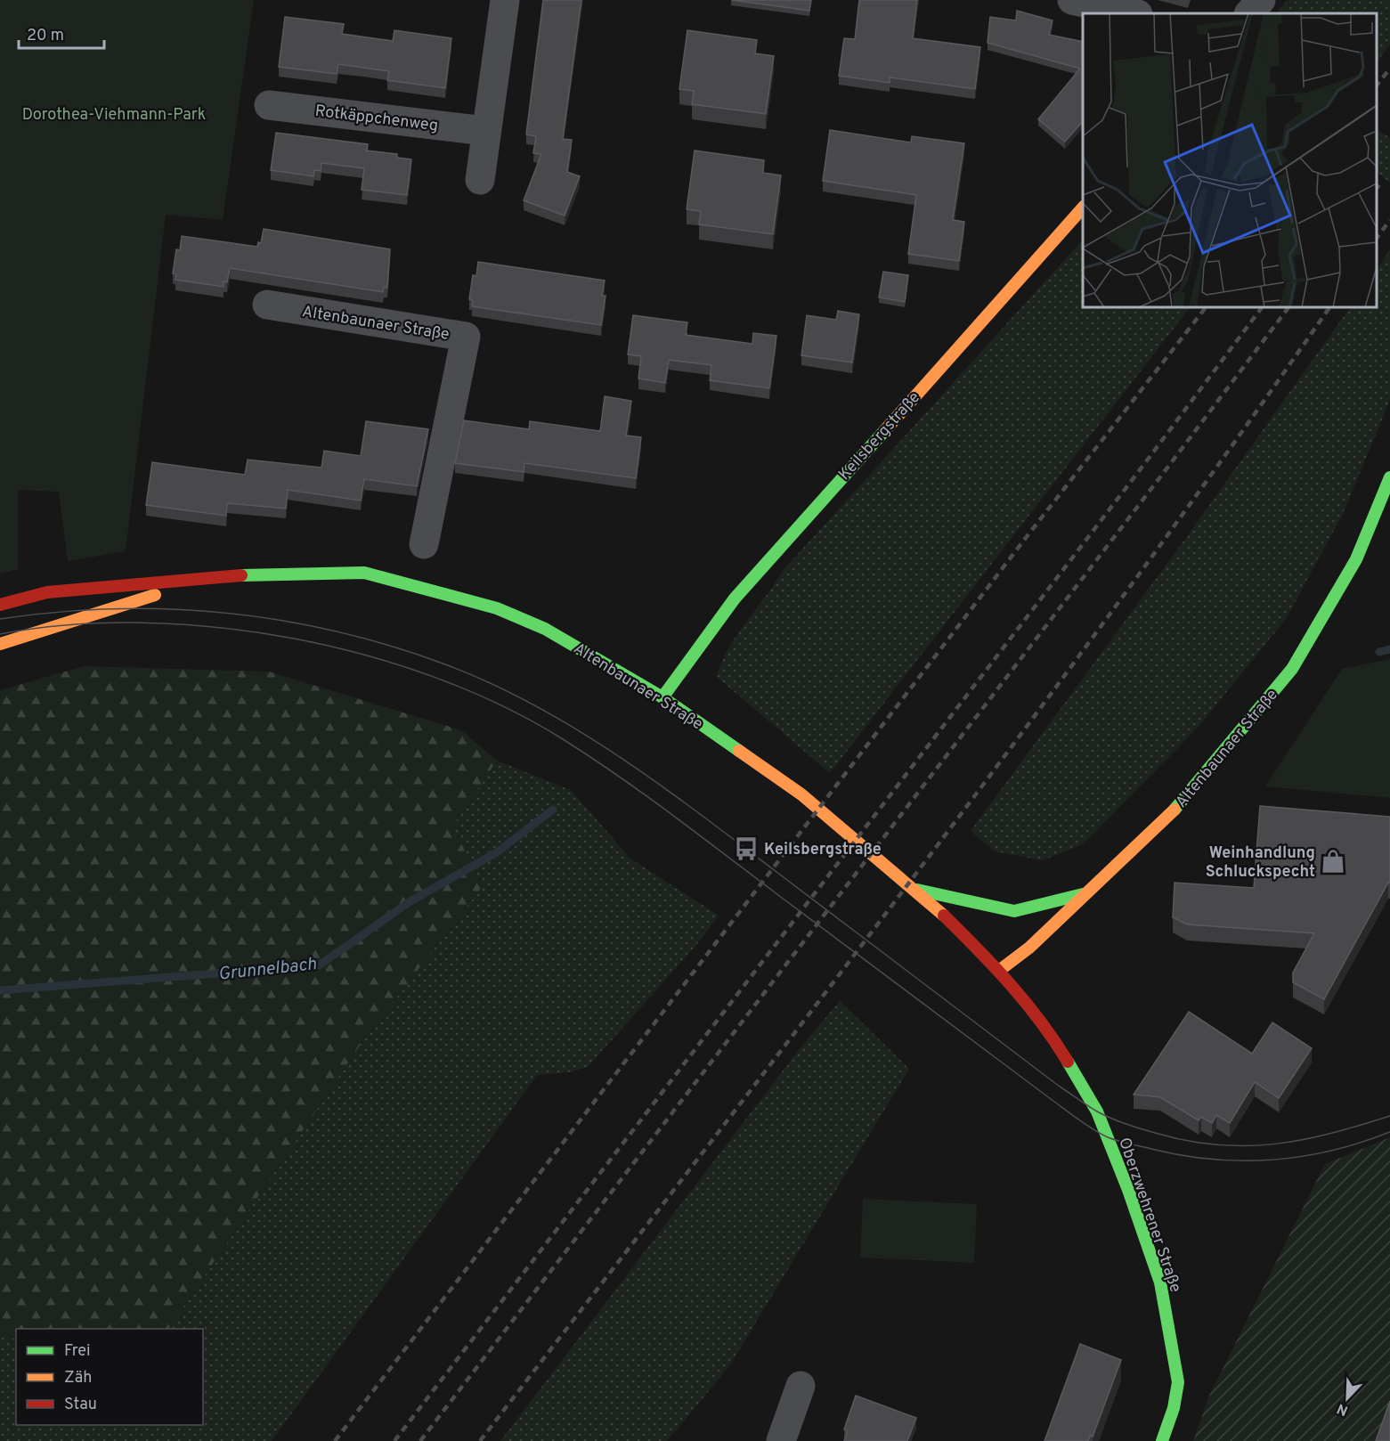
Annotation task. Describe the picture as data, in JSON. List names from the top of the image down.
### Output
{
  "streets": {
    "main road": ["Altenbaunaer Straße", "Keilsbergstraße", "Oberzwehrener Straße"],
    "street": ["Rotkäppchenweg"]
  },
  "crossings": [
    ["Altenbaunaer Straße", "Keilsbergstraße"],
    ["Altenbaunaer Straße", "Oberzwehrener Straße"]
  ],
  "water": ["Grunnelbach"],
  "parks": ["Dorothea-Viehmann-Park"],
  "places": {
    "bus stop": ["Keilsbergstraße"],
    "shop": ["Weinhandlung Schluckspecht"]
  },
  "legend": ["Frei", "Zäh", "Stau"],
  "scale_bar": "20 m",
  "north": "bottom left"
}
